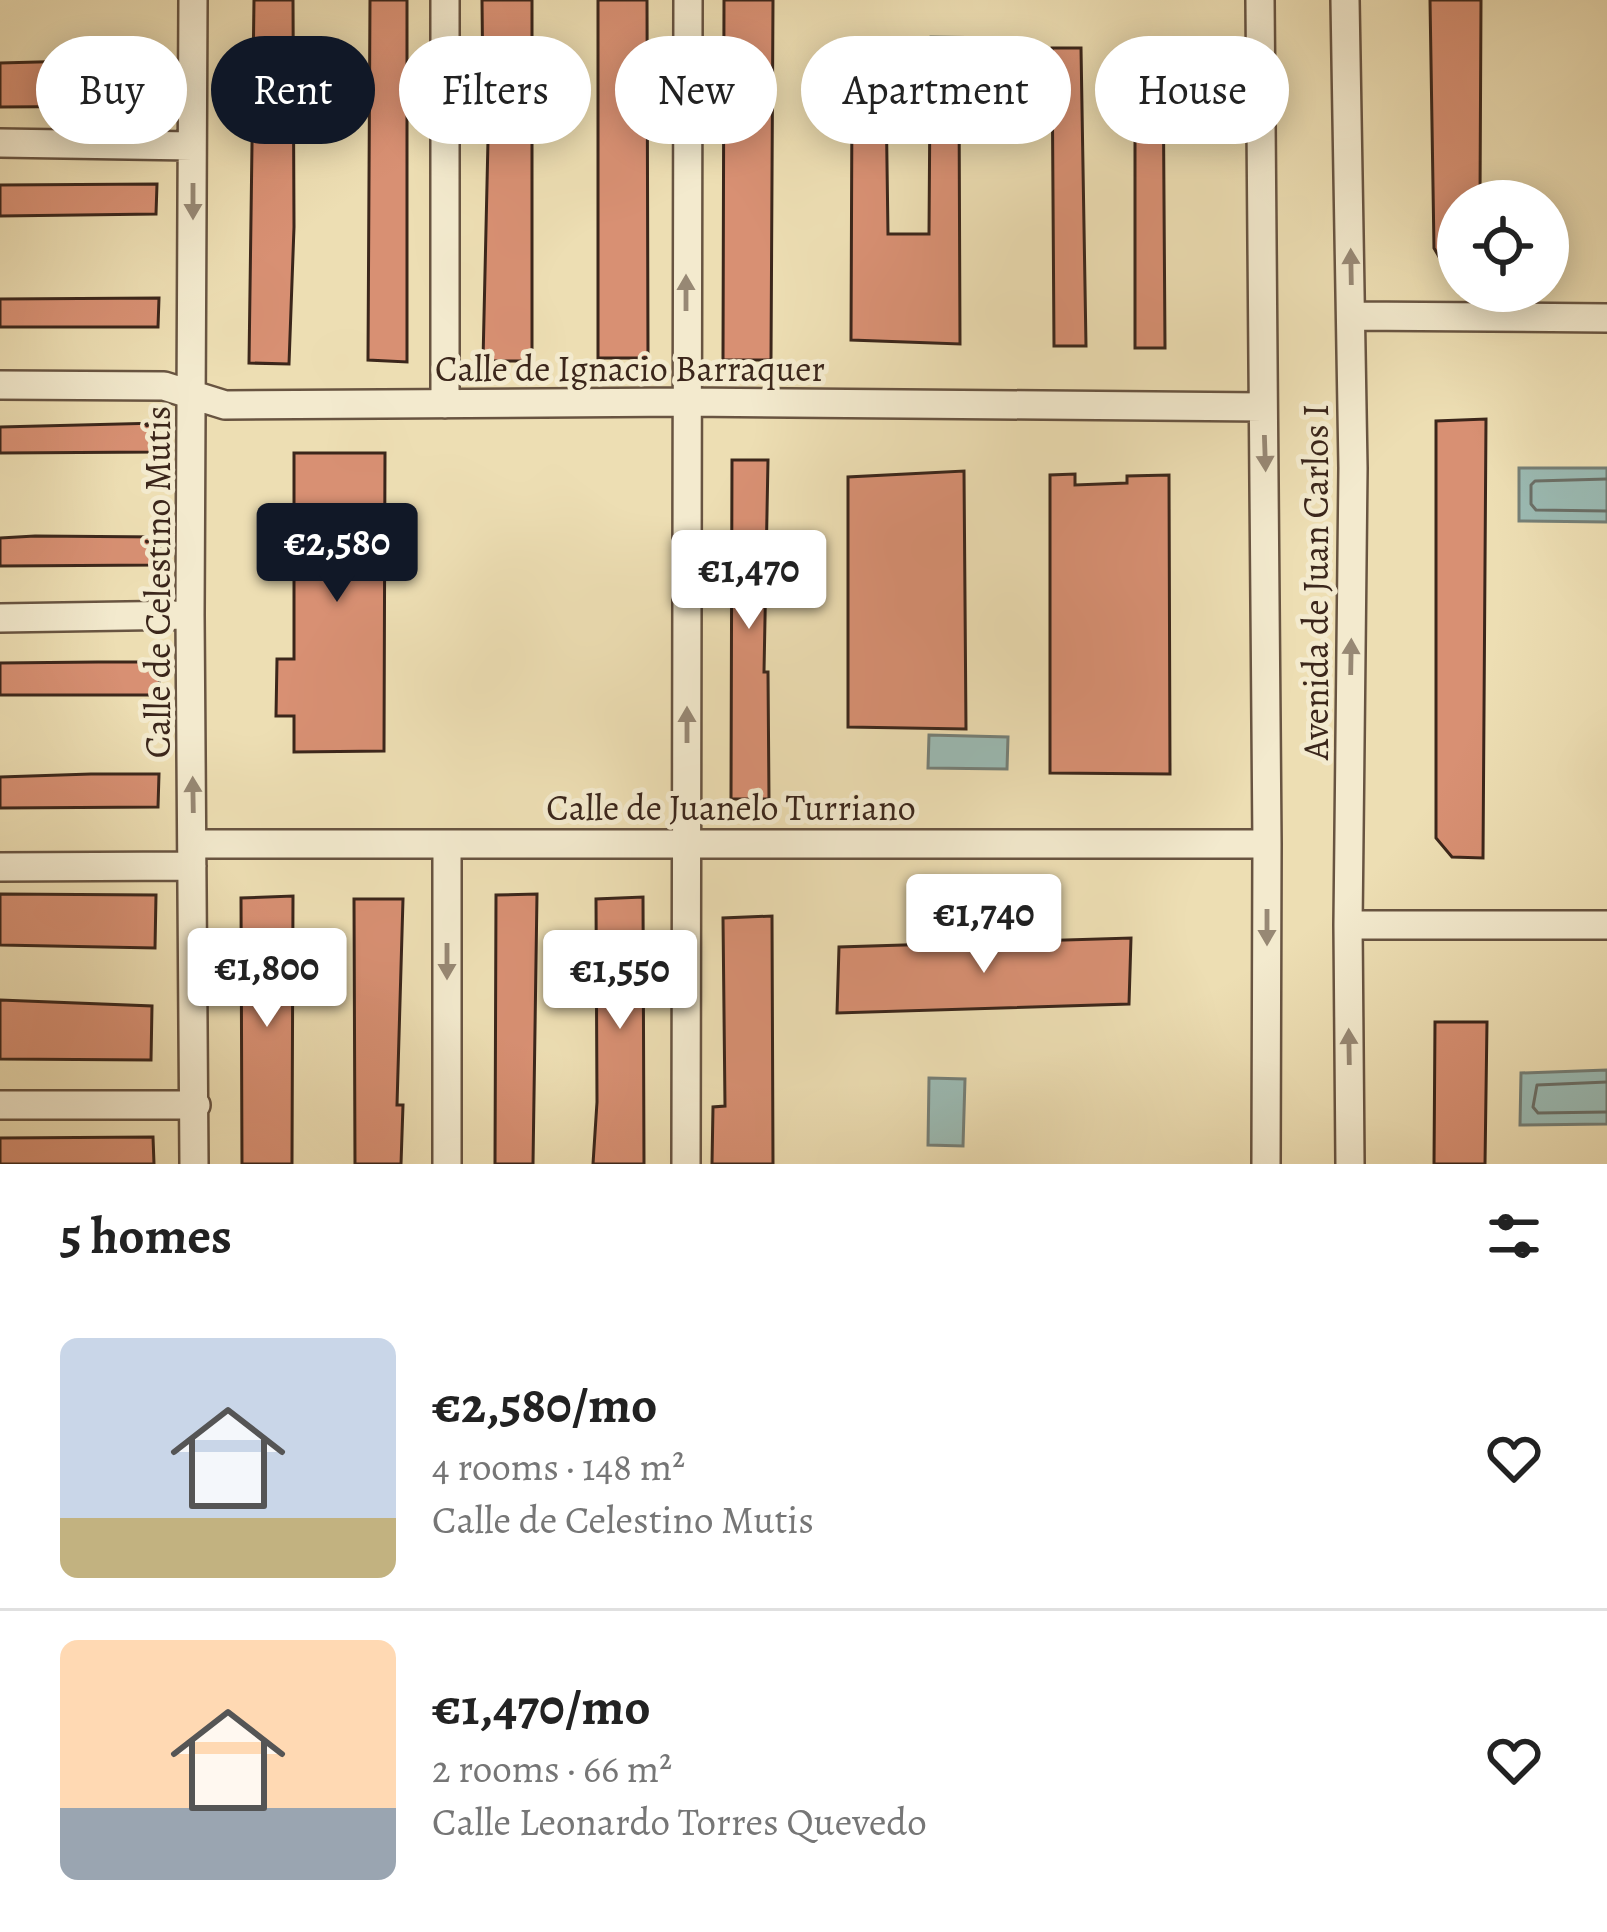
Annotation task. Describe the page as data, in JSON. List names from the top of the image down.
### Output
{
  "streets": {
    "street": [
      "Calle de Ignacio Barraquer",
      "Calle de Celestino Mutis",
      "Avenida de Juan Carlos I",
      "Calle de Juanelo Turriano"
    ]
  },
  "crossings": [
    ["Calle de Ignacio Barraquer", "Calle de Celestino Mutis"],
    ["Calle de Ignacio Barraquer", "Avenida de Juan Carlos I"],
    ["Calle de Celestino Mutis", "Calle de Juanelo Turriano"],
    ["Avenida de Juan Carlos I", "Calle de Juanelo Turriano"]
  ],
  "page": {
    "chip": [
      "Buy",
      "Rent",
      "Filters",
      "New",
      "Apartment",
      "House"
    ],
    "price": [
      "€2,580",
      "€1,470",
      "€1,740",
      "€1,800",
      "€1,550"
    ],
    "heading": "5 homes",
    "list": [
      {
        "name": "€2,580/mo",
        "note": "4 rooms · 148 m² · Calle de Celestino Mutis"
      },
      {
        "name": "€1,470/mo",
        "note": "2 rooms · 66 m² · Calle Leonardo Torres Quevedo"
      }
    ]
  }
}
